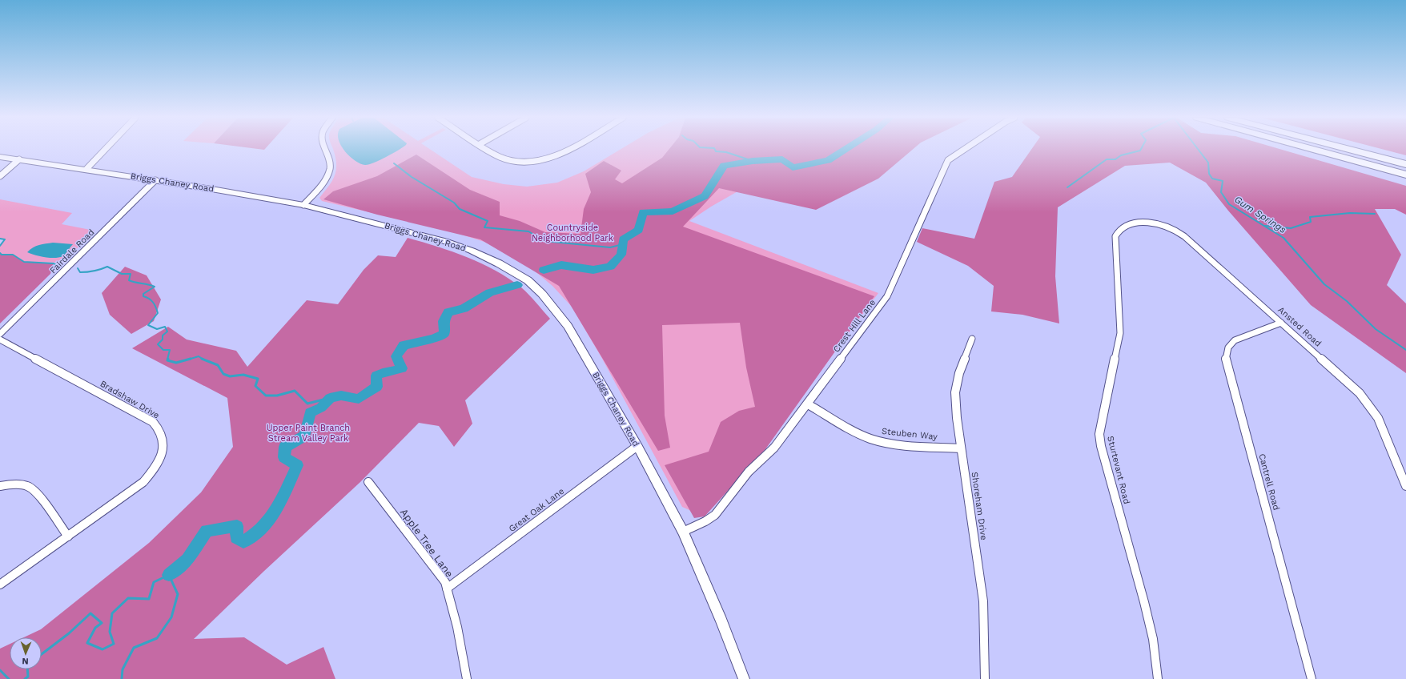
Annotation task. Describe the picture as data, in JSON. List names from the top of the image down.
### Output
{
  "streets": {
    "main road": ["Briggs Chaney Road"],
    "street": [
      "Fairdale Road",
      "Crest Hill Lane",
      "Ansted Road",
      "Bradshaw Drive",
      "Steuben Way",
      "Sturtevant Road",
      "Cantrell Road",
      "Shoreham Drive",
      "Great Oak Lane",
      "Apple Tree Lane"
    ]
  },
  "crossings": [
    ["Briggs Chaney Road", "Fairdale Road"],
    ["Briggs Chaney Road", "Crest Hill Lane"],
    ["Briggs Chaney Road", "Great Oak Lane"],
    ["Crest Hill Lane", "Steuben Way"],
    ["Ansted Road", "Sturtevant Road"],
    ["Ansted Road", "Cantrell Road"],
    ["Steuben Way", "Shoreham Drive"],
    ["Great Oak Lane", "Apple Tree Lane"]
  ],
  "water": ["Gum Springs"],
  "parks": ["Countryside Neighborhood Park", "Upper Paint Branch Stream Valley Park"],
  "north": "bottom"
}
